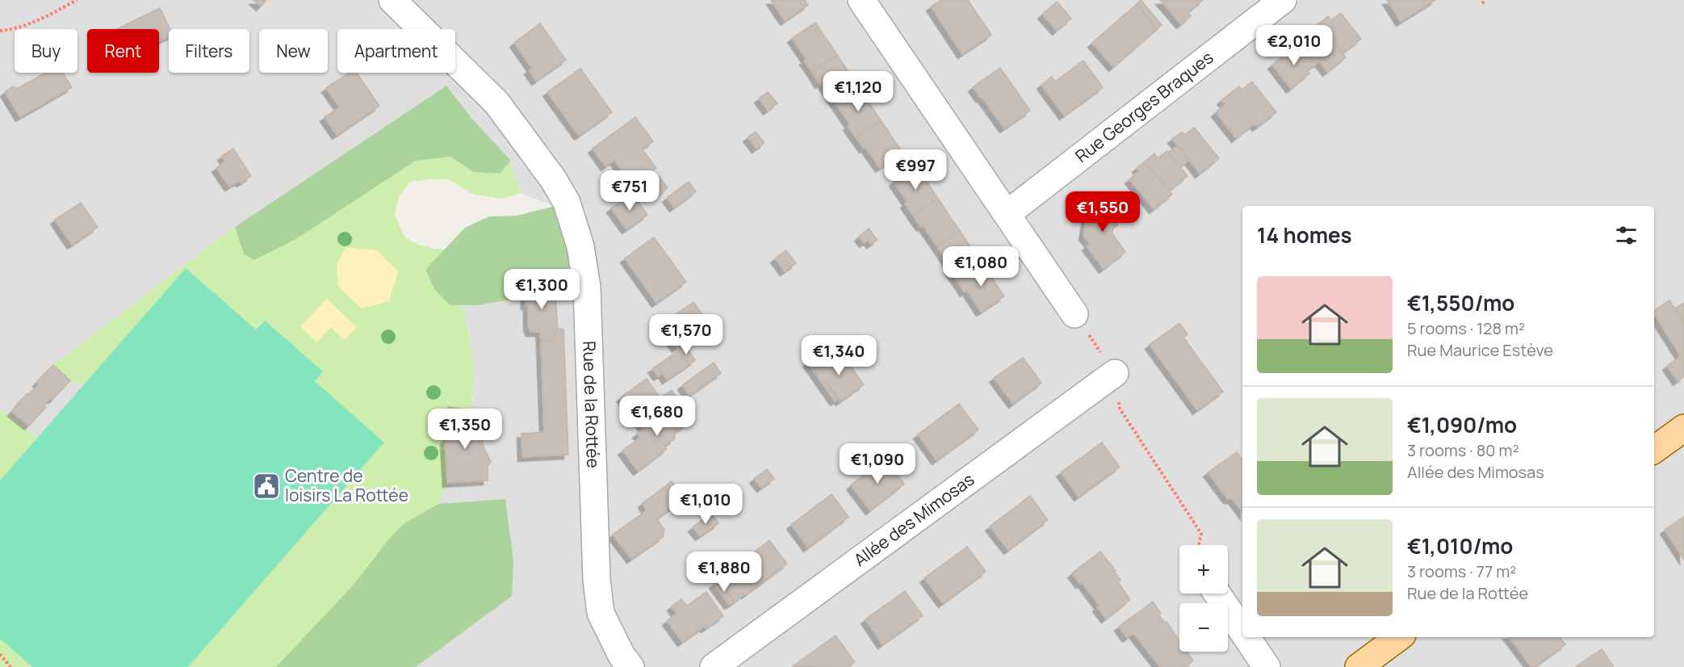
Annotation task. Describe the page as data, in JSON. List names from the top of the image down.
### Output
{
  "streets": {
    "street": ["Rue Georges Braques", "Rue de la Rottée", "Allée des Mimosas"]
  },
  "places": {
    "public building": ["Centre de loisirs La Rottée"]
  },
  "page": {
    "price": [
      "€2,010",
      "€1,120",
      "€997",
      "€751",
      "€1,550",
      "€1,080",
      "€1,300",
      "€1,570",
      "€1,340",
      "€1,680",
      "€1,350",
      "€1,090",
      "€1,010",
      "€1,880"
    ],
    "chip": [
      "Buy",
      "Rent",
      "Filters",
      "New",
      "Apartment"
    ],
    "heading": "14 homes",
    "list": [
      {
        "name": "€1,550/mo",
        "note": "5 rooms · 128 m² · Rue Maurice Estève"
      },
      {
        "name": "€1,090/mo",
        "note": "3 rooms · 80 m² · Allée des Mimosas"
      },
      {
        "name": "€1,010/mo",
        "note": "3 rooms · 77 m² · Rue de la Rottée"
      }
    ],
    "map_buttons": ["+", "−"]
  }
}
